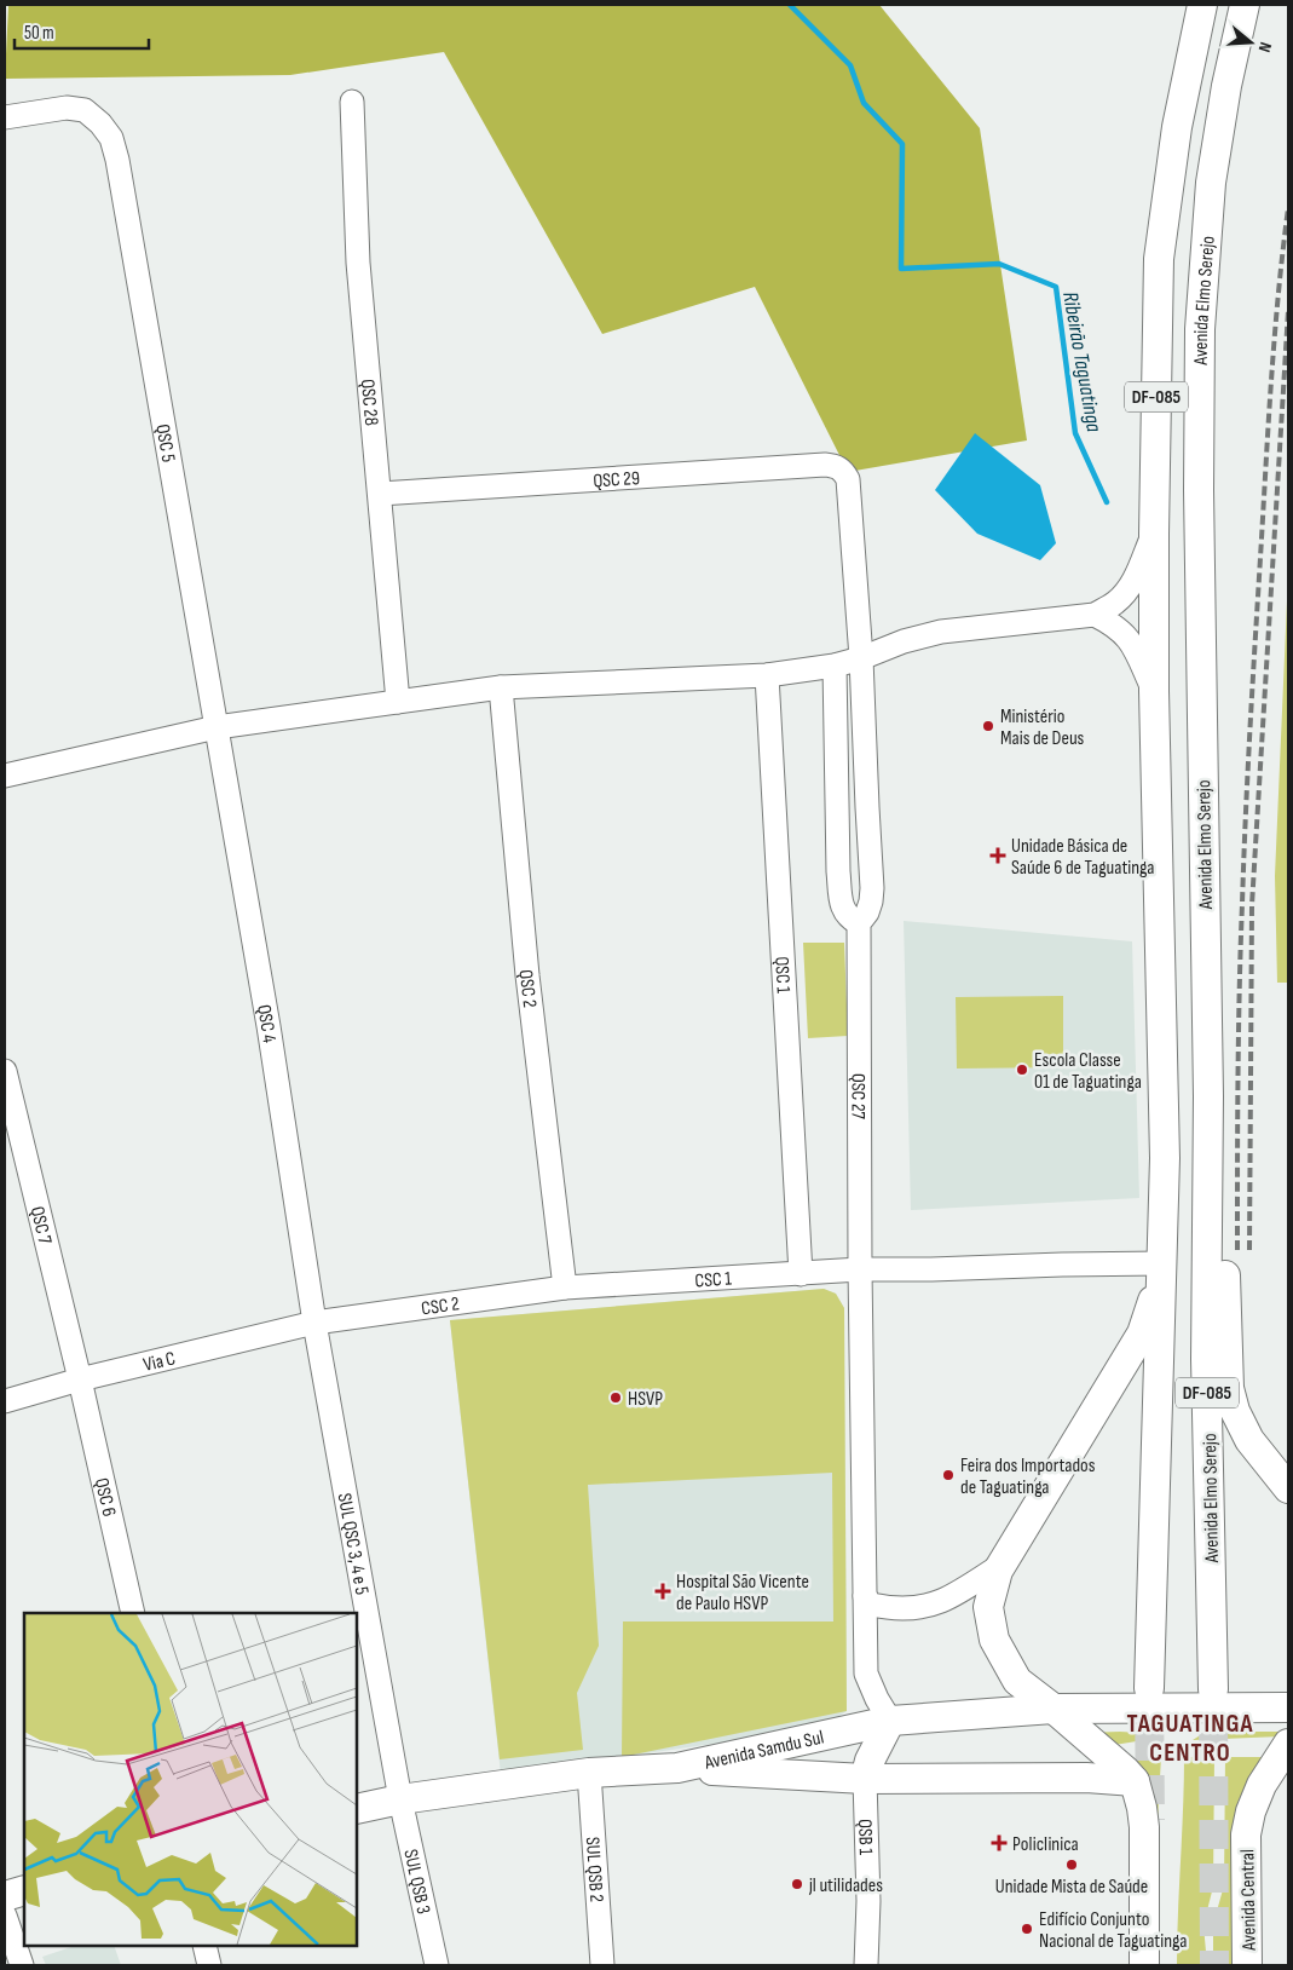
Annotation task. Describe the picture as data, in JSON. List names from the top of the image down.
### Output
{
  "streets": {
    "main road": [
      "Avenida Elmo Serejo",
      "DF-085",
      "Avenida Samdu Sul",
      "Avenida Central"
    ],
    "street": [
      "QSC 28",
      "QSC 5",
      "QSC 29",
      "QSC 1",
      "QSC 2",
      "QSC 4",
      "QSC 27",
      "QSC 7",
      "CSC 1",
      "CSC 2",
      "Via C",
      "QSC 6",
      "SUL QSC 3, 4 e 5",
      "QSB 1",
      "SUL QSB 2",
      "SUL QSB 3"
    ]
  },
  "crossings": [
    ["DF-085", "CSC 1"],
    ["QSC 28", "QSC 29"],
    ["QSC 5", "QSC 4"],
    ["QSC 29", "QSC 27"],
    ["QSC 1", "CSC 1"],
    ["QSC 2", "CSC 1"],
    ["QSC 2", "CSC 2"],
    ["QSC 4", "CSC 2"],
    ["QSC 4", "Via C"],
    ["QSC 4", "SUL QSC 3, 4 e 5"],
    ["QSC 27", "CSC 1"],
    ["QSC 27", "Avenida Samdu Sul"],
    ["QSC 7", "Via C"],
    ["QSC 7", "QSC 6"],
    ["CSC 1", "CSC 2"],
    ["CSC 2", "Via C"],
    ["CSC 2", "SUL QSC 3, 4 e 5"],
    ["Via C", "QSC 6"],
    ["Via C", "SUL QSC 3, 4 e 5"],
    ["SUL QSC 3, 4 e 5", "Avenida Samdu Sul"],
    ["SUL QSC 3, 4 e 5", "SUL QSB 3"],
    ["Avenida Samdu Sul", "SUL QSB 2"],
    ["Avenida Samdu Sul", "SUL QSB 3"]
  ],
  "districts": ["TAGUATINGA CENTRO"],
  "water": ["Ribeirão Taguatinga"],
  "places": {
    "other": [
      "Ministério Mais de Deus",
      "Escola Classe 01 de Taguatinga",
      "HSVP",
      "Feira dos Importados de Taguatinga",
      "Unidade Mista de Saúde",
      "jl utilidades",
      "Edifício Conjunto Nacional de Taguatinga"
    ],
    "health": ["Unidade Básica de Saúde 6 de Taguatinga", "Hospital São Vicente de Paulo HSVP", "Policlinica"]
  },
  "scale_bar": "50 m",
  "north": "right"
}
